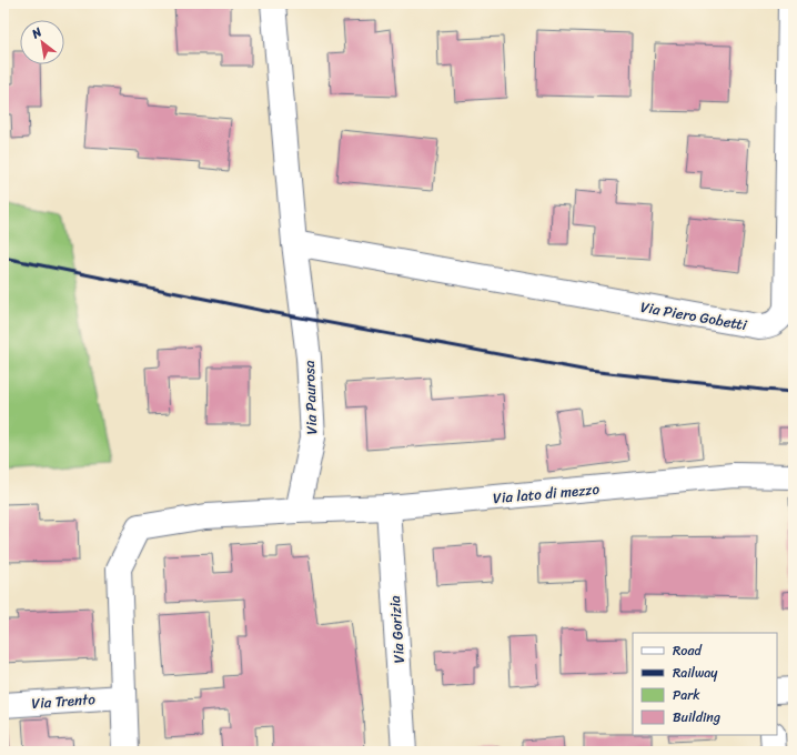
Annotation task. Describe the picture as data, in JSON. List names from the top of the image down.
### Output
{
  "streets": {
    "street": [
      "Via Piero Gobetti",
      "Via Paurosa",
      "Via lato di mezzo",
      "Via Gorizia",
      "Via Trento"
    ]
  },
  "crossings": [
    ["Via Piero Gobetti", "Via Paurosa"],
    ["Via Paurosa", "Via lato di mezzo"],
    ["Via lato di mezzo", "Via Gorizia"]
  ],
  "legend": [
    "Road",
    "Railway",
    "Park",
    "Building"
  ],
  "north": "top left"
}
